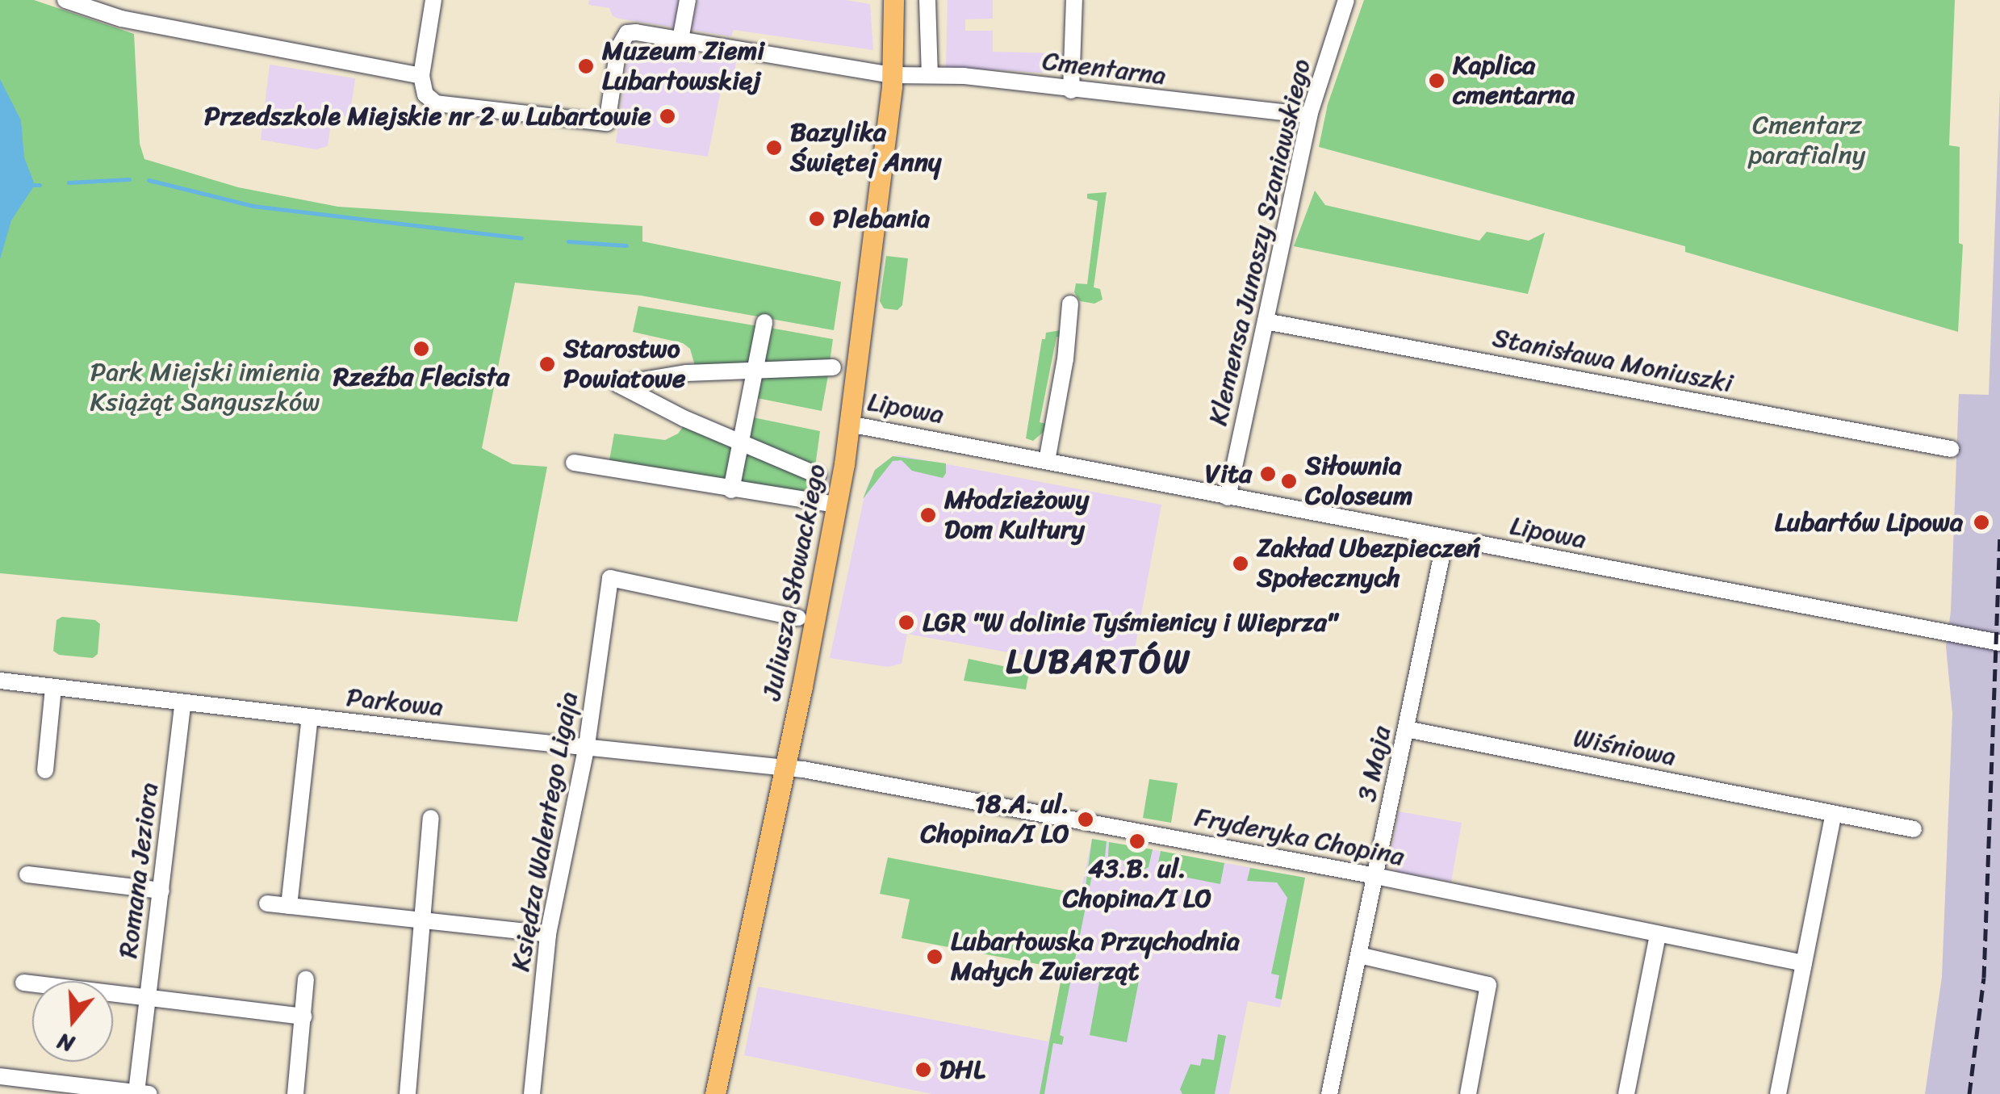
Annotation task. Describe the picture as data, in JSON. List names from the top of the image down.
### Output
{
  "streets": {
    "main road": ["Juliusza Słowackiego"],
    "street": [
      "Cmentarna",
      "Klemensa Junoszy Szaniawskiego",
      "Stanisława Moniuszki",
      "Lipowa",
      "Parkowa",
      "Wiśniowa",
      "3 Maja",
      "Księdza Walentego Ligaja",
      "Fryderyka Chopina",
      "Romana Jeziora"
    ]
  },
  "crossings": [
    ["Cmentarna", "Klemensa Junoszy Szaniawskiego"],
    ["Cmentarna", "Juliusza Słowackiego"],
    ["Klemensa Junoszy Szaniawskiego", "Stanisława Moniuszki"],
    ["Klemensa Junoszy Szaniawskiego", "Lipowa"],
    ["Lipowa", "Juliusza Słowackiego"],
    ["Lipowa", "3 Maja"],
    ["Juliusza Słowackiego", "Parkowa"],
    ["Juliusza Słowackiego", "Fryderyka Chopina"],
    ["Parkowa", "Księdza Walentego Ligaja"],
    ["Parkowa", "Fryderyka Chopina"],
    ["Parkowa", "Romana Jeziora"],
    ["Wiśniowa", "3 Maja"],
    ["3 Maja", "Fryderyka Chopina"]
  ],
  "districts": ["LUBARTÓW"],
  "parks": ["Cmentarz parafialny", "Park Miejski imienia Książąt Sanguszków"],
  "places": [
    "Muzeum Ziemi Lubartowskiej",
    "Kaplica cmentarna",
    "Przedszkole Miejskie nr 2 w Lubartowie",
    "Bazylika Świętej Anny",
    "Plebania",
    "Rzeźba Flecista",
    "Starostwo Powiatowe",
    "Vita",
    "Siłownia Coloseum",
    "Młodzieżowy Dom Kultury",
    "Lubartów Lipowa",
    "Zakład Ubezpieczeń Społecznych",
    "LGR \"W dolinie Tyśmienicy i Wieprza\"",
    "18.A. ul. Chopina/I LO",
    "43.B. ul. Chopina/I LO",
    "Lubartowska Przychodnia Małych Zwierząt",
    "DHL"
  ],
  "north": "bottom"
}
